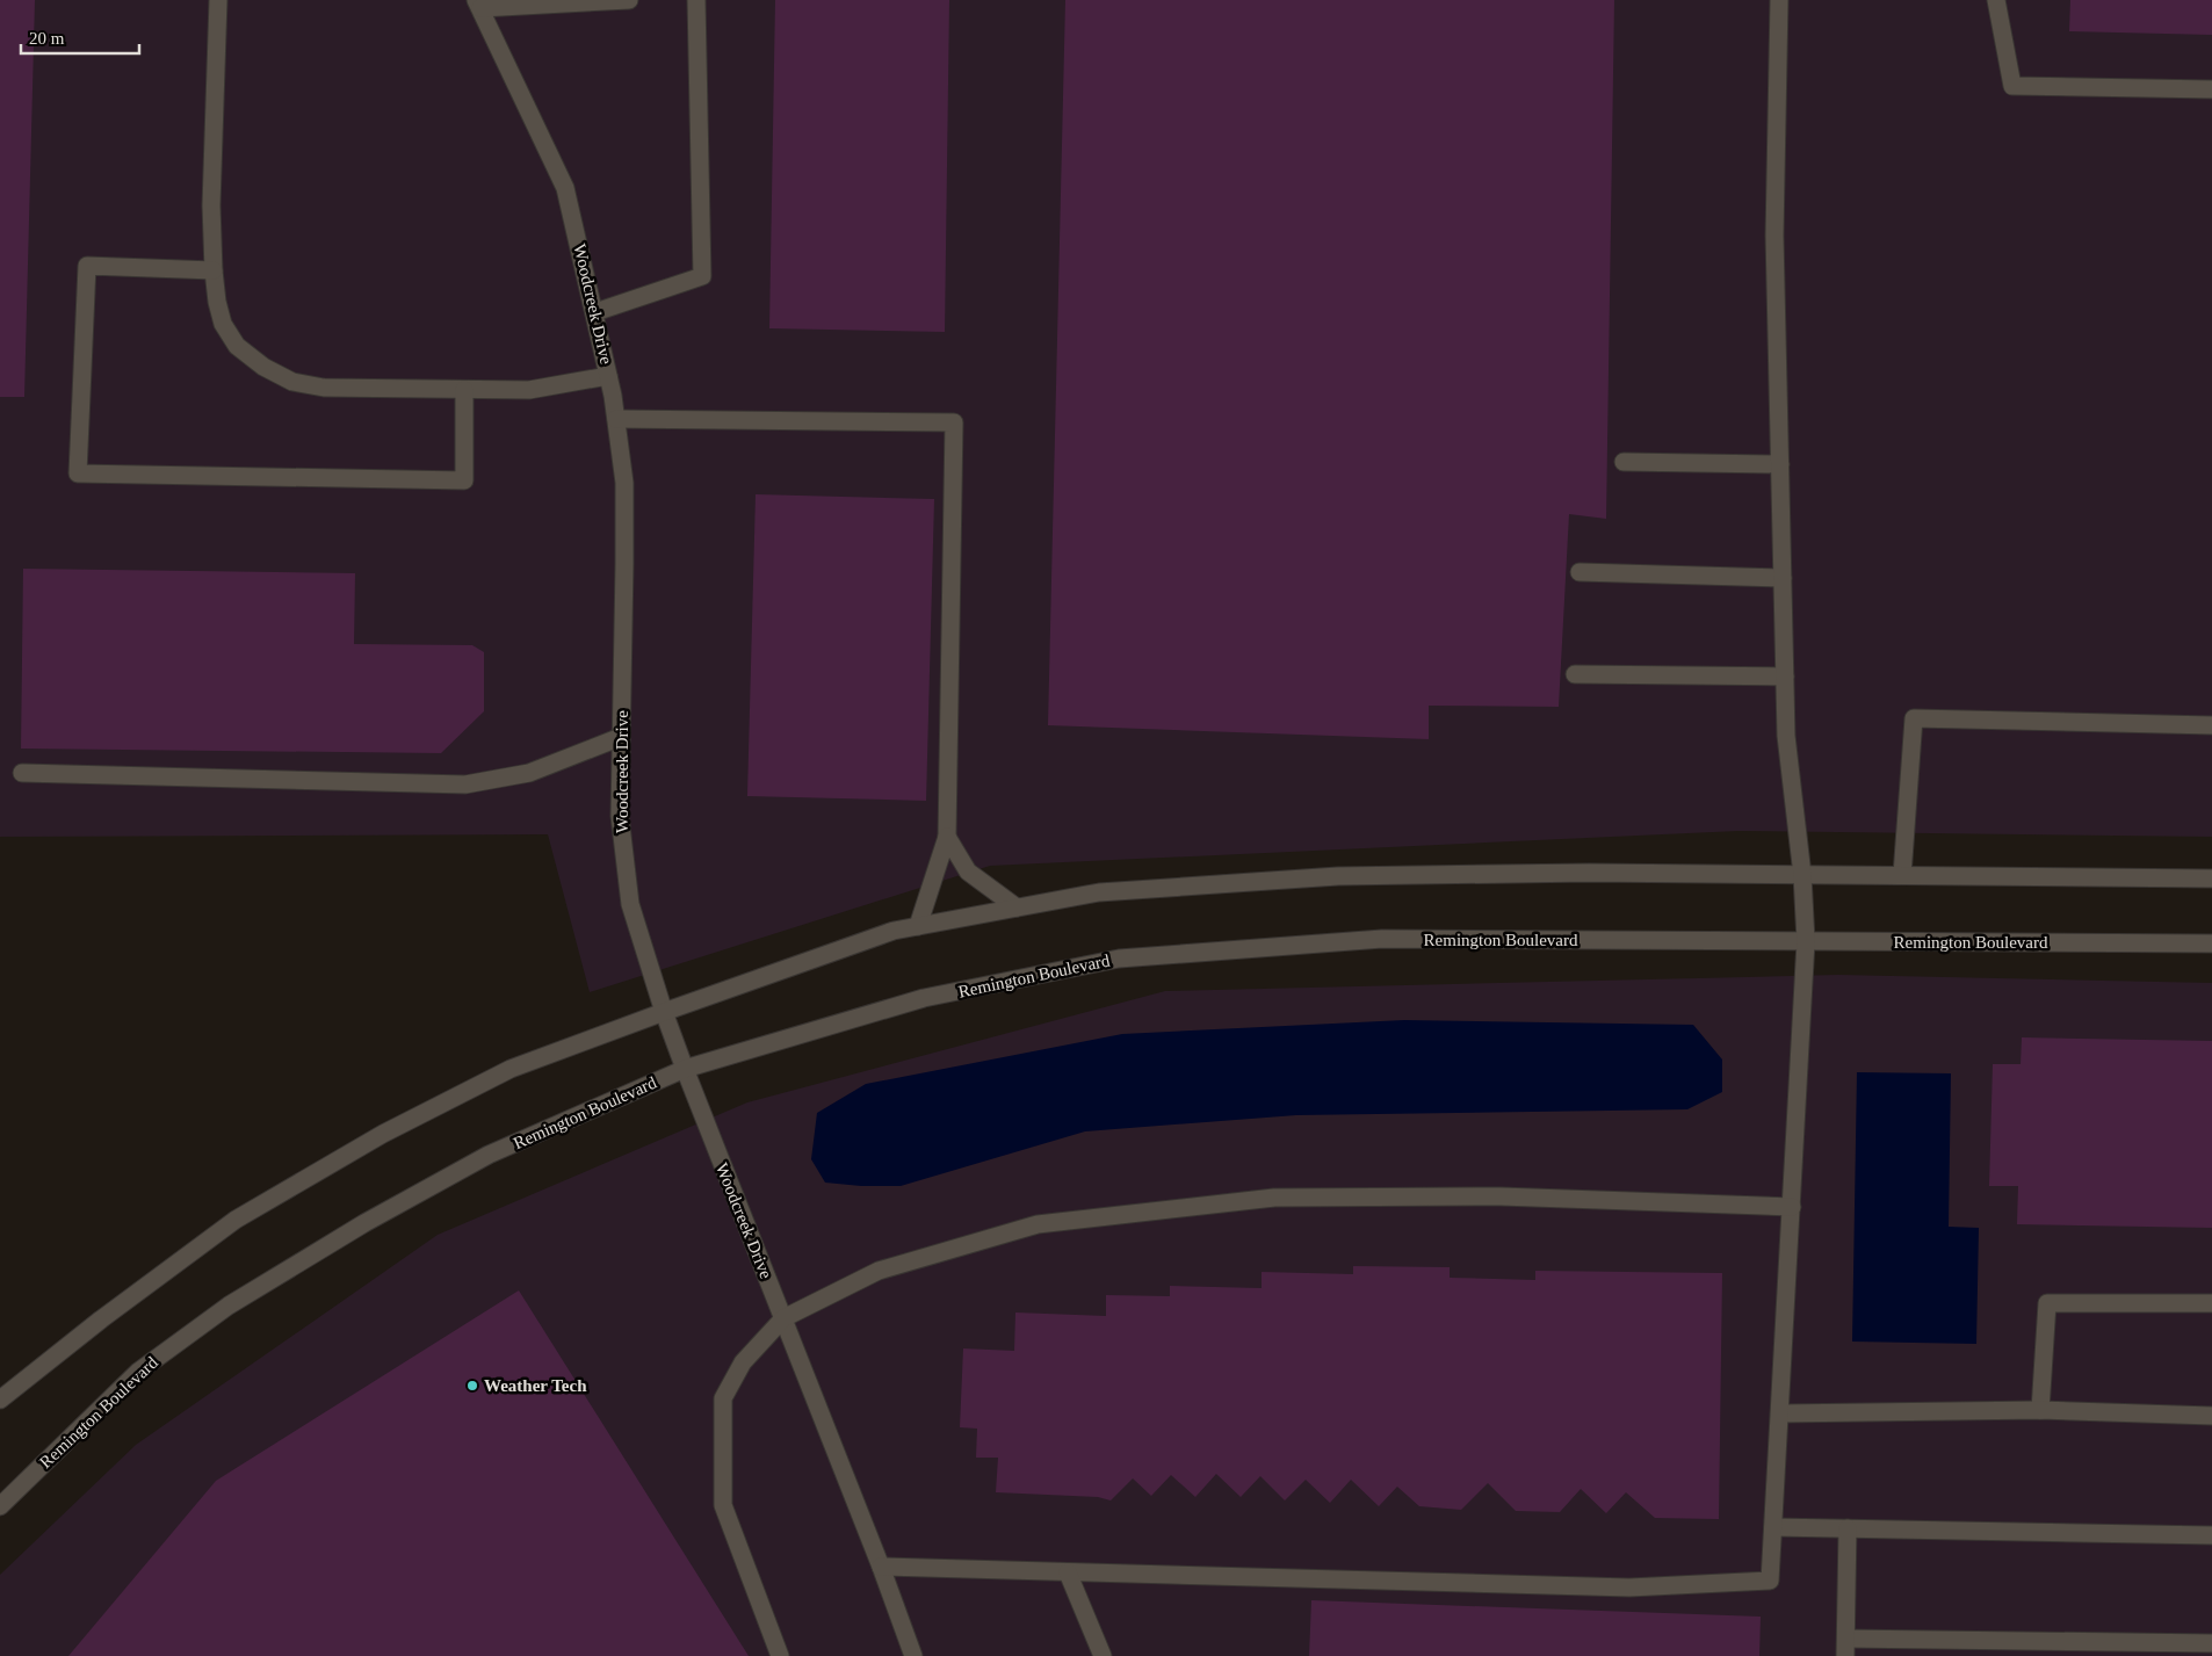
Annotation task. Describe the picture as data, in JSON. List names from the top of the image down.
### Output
{
  "streets": {
    "street": ["Woodcreek Drive", "Remington Boulevard"]
  },
  "crossings": [
    ["Woodcreek Drive", "Remington Boulevard"]
  ],
  "places": ["Weather Tech"],
  "scale_bar": "20 m"
}
